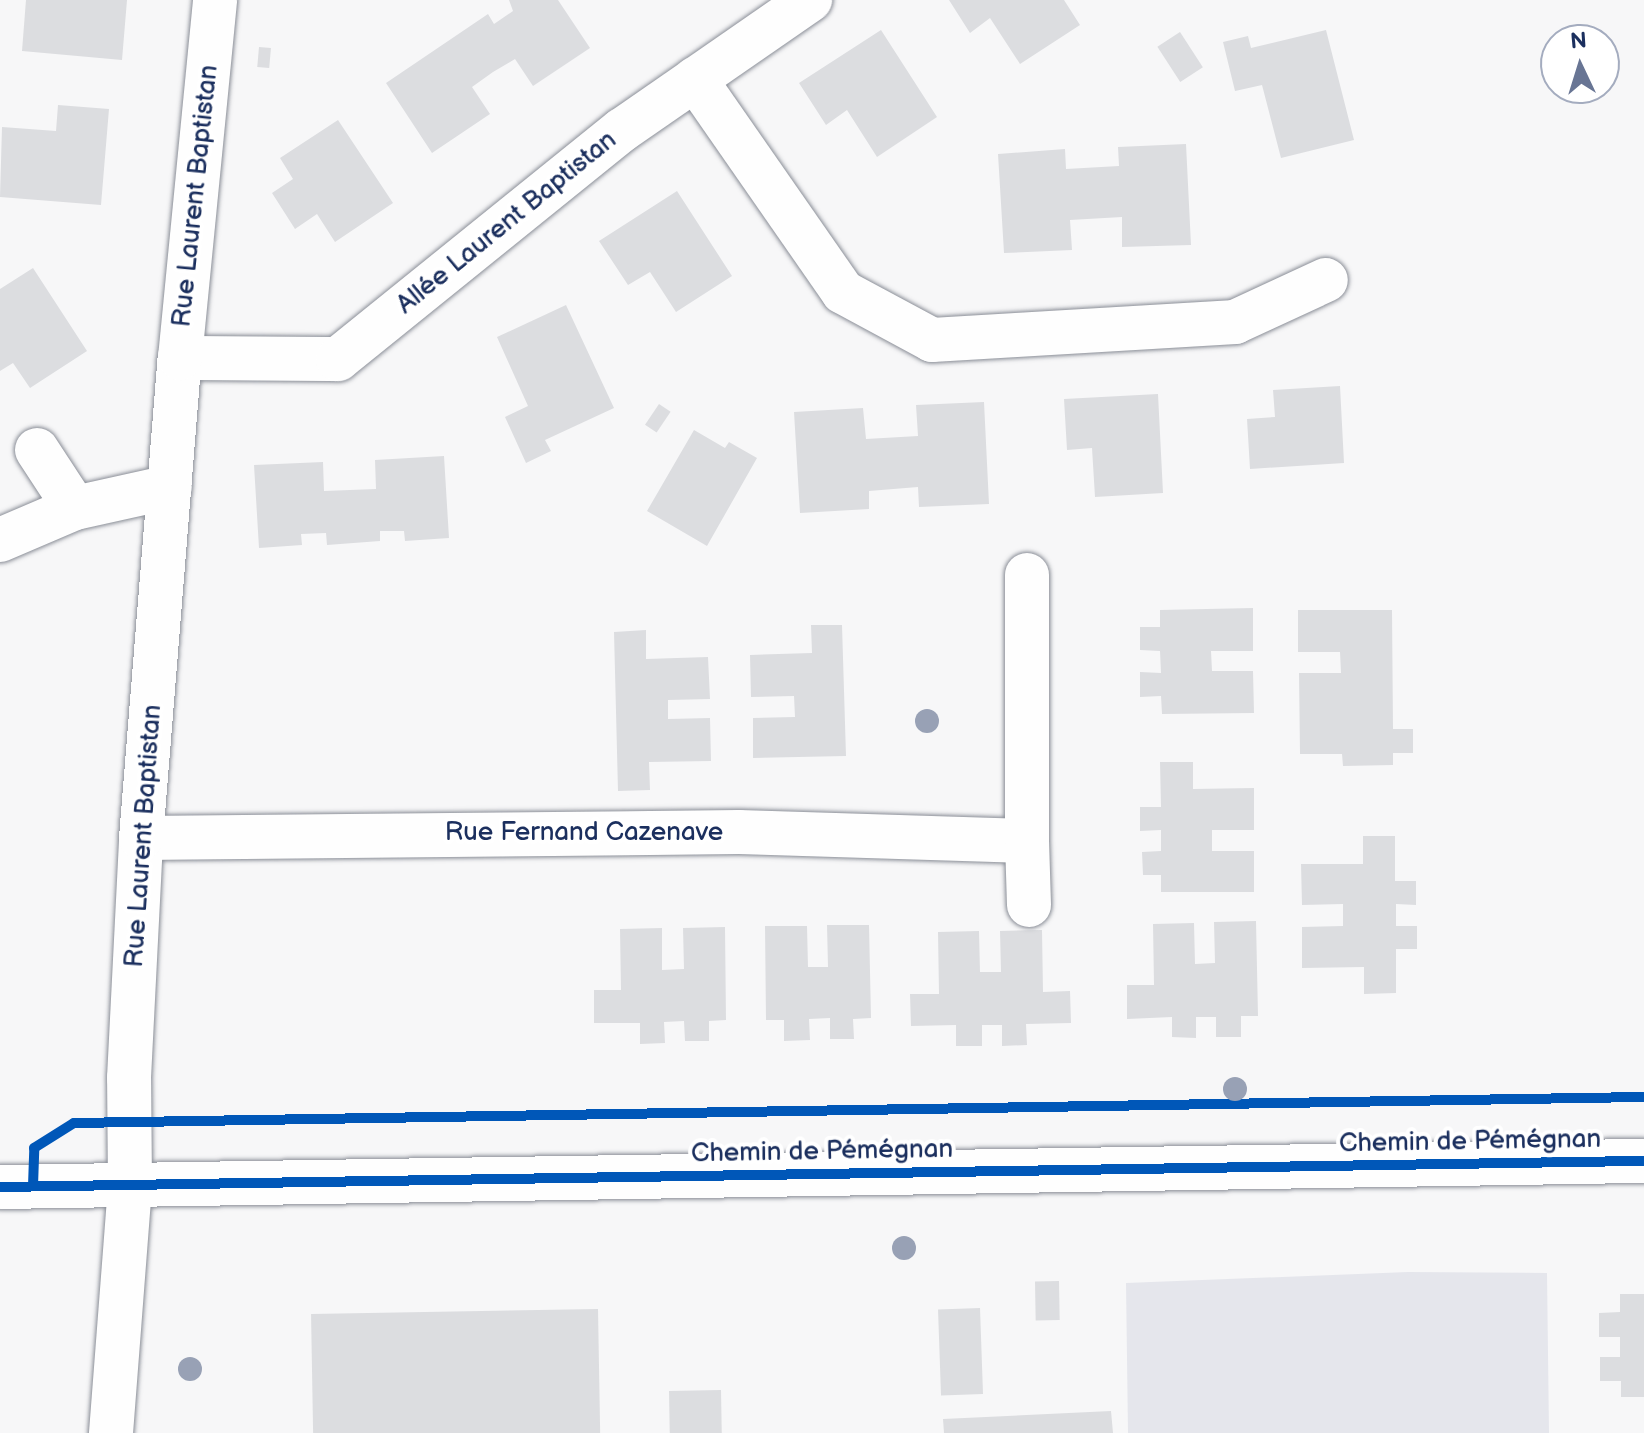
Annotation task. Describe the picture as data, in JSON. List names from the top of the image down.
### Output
{
  "streets": {
    "street": [
      "Rue Laurent Baptistan",
      "Allée Laurent Baptistan",
      "Rue Fernand Cazenave",
      "Chemin de Pémégnan"
    ]
  },
  "crossings": [
    ["Rue Laurent Baptistan", "Allée Laurent Baptistan"],
    ["Rue Laurent Baptistan", "Rue Fernand Cazenave"],
    ["Rue Laurent Baptistan", "Chemin de Pémégnan"]
  ],
  "north": "top"
}
